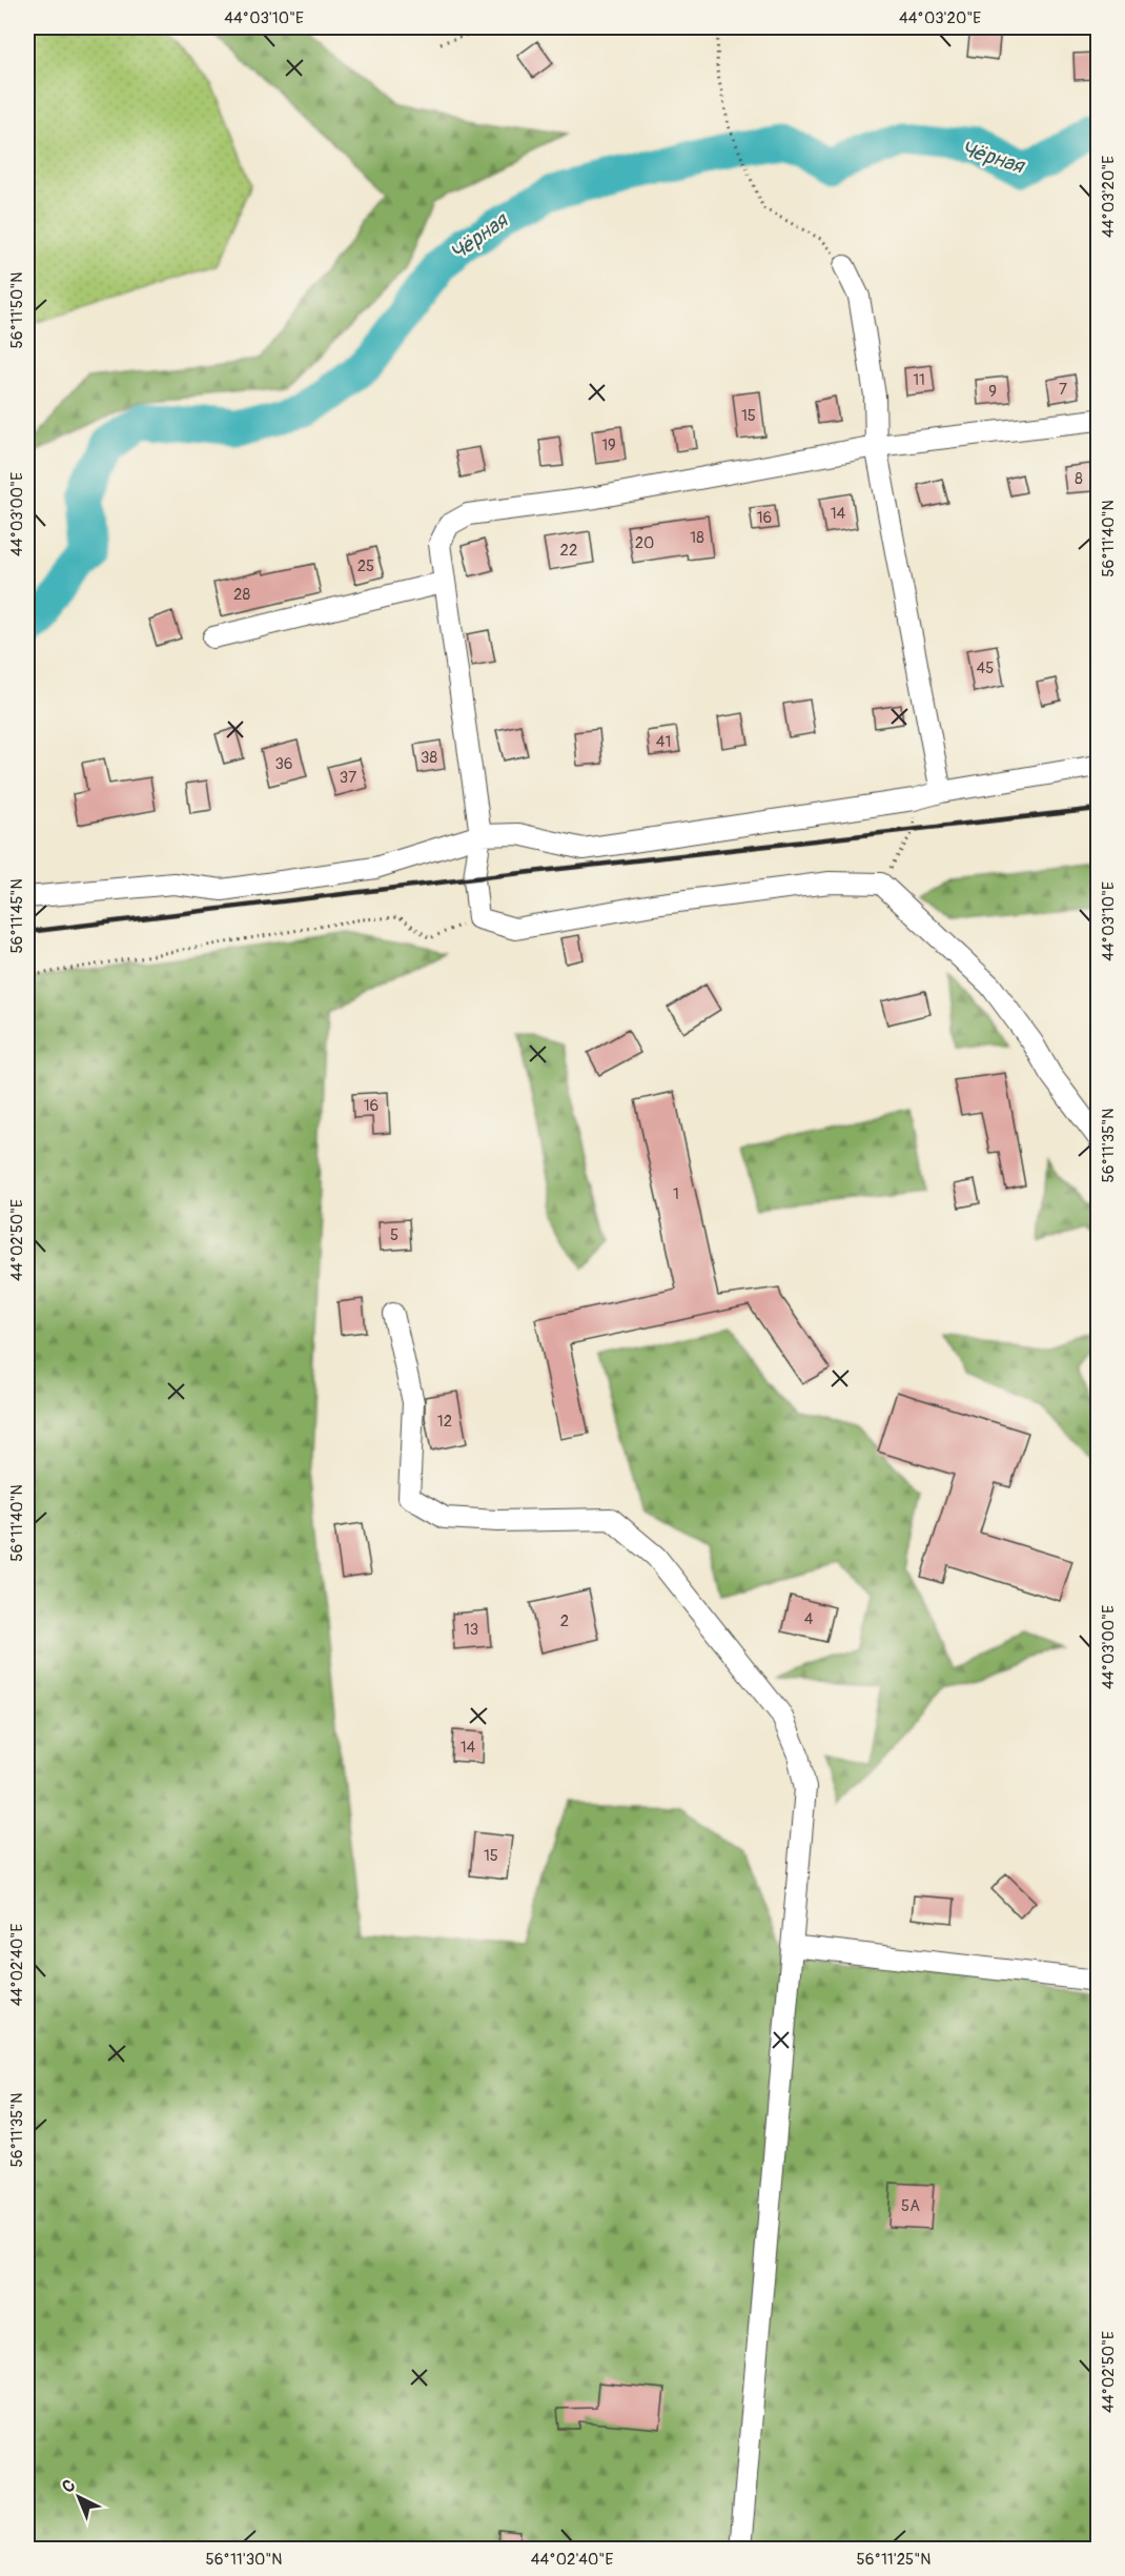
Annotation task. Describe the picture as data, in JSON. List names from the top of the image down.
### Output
{
  "water": ["Чёрная"],
  "house_numbers": [
    "11",
    "7",
    "9",
    "15",
    "19",
    "8",
    "14",
    "16",
    "18",
    "20",
    "22",
    "25",
    "28",
    "45",
    "41",
    "38",
    "36",
    "37",
    "16",
    "1",
    "5",
    "12",
    "4",
    "2",
    "13",
    "14",
    "15",
    "5А"
  ],
  "north": "top left",
  "coordinates": [
    "44°03'10\"E",
    "44°03'20\"E",
    "56°11'50\"N",
    "44°03'00\"E",
    "56°11'40\"N",
    "56°11'45\"N",
    "56°11'35\"N",
    "44°02'50\"E",
    "44°02'40\"E",
    "56°11'30\"N",
    "56°11'25\"N"
  ]
}
